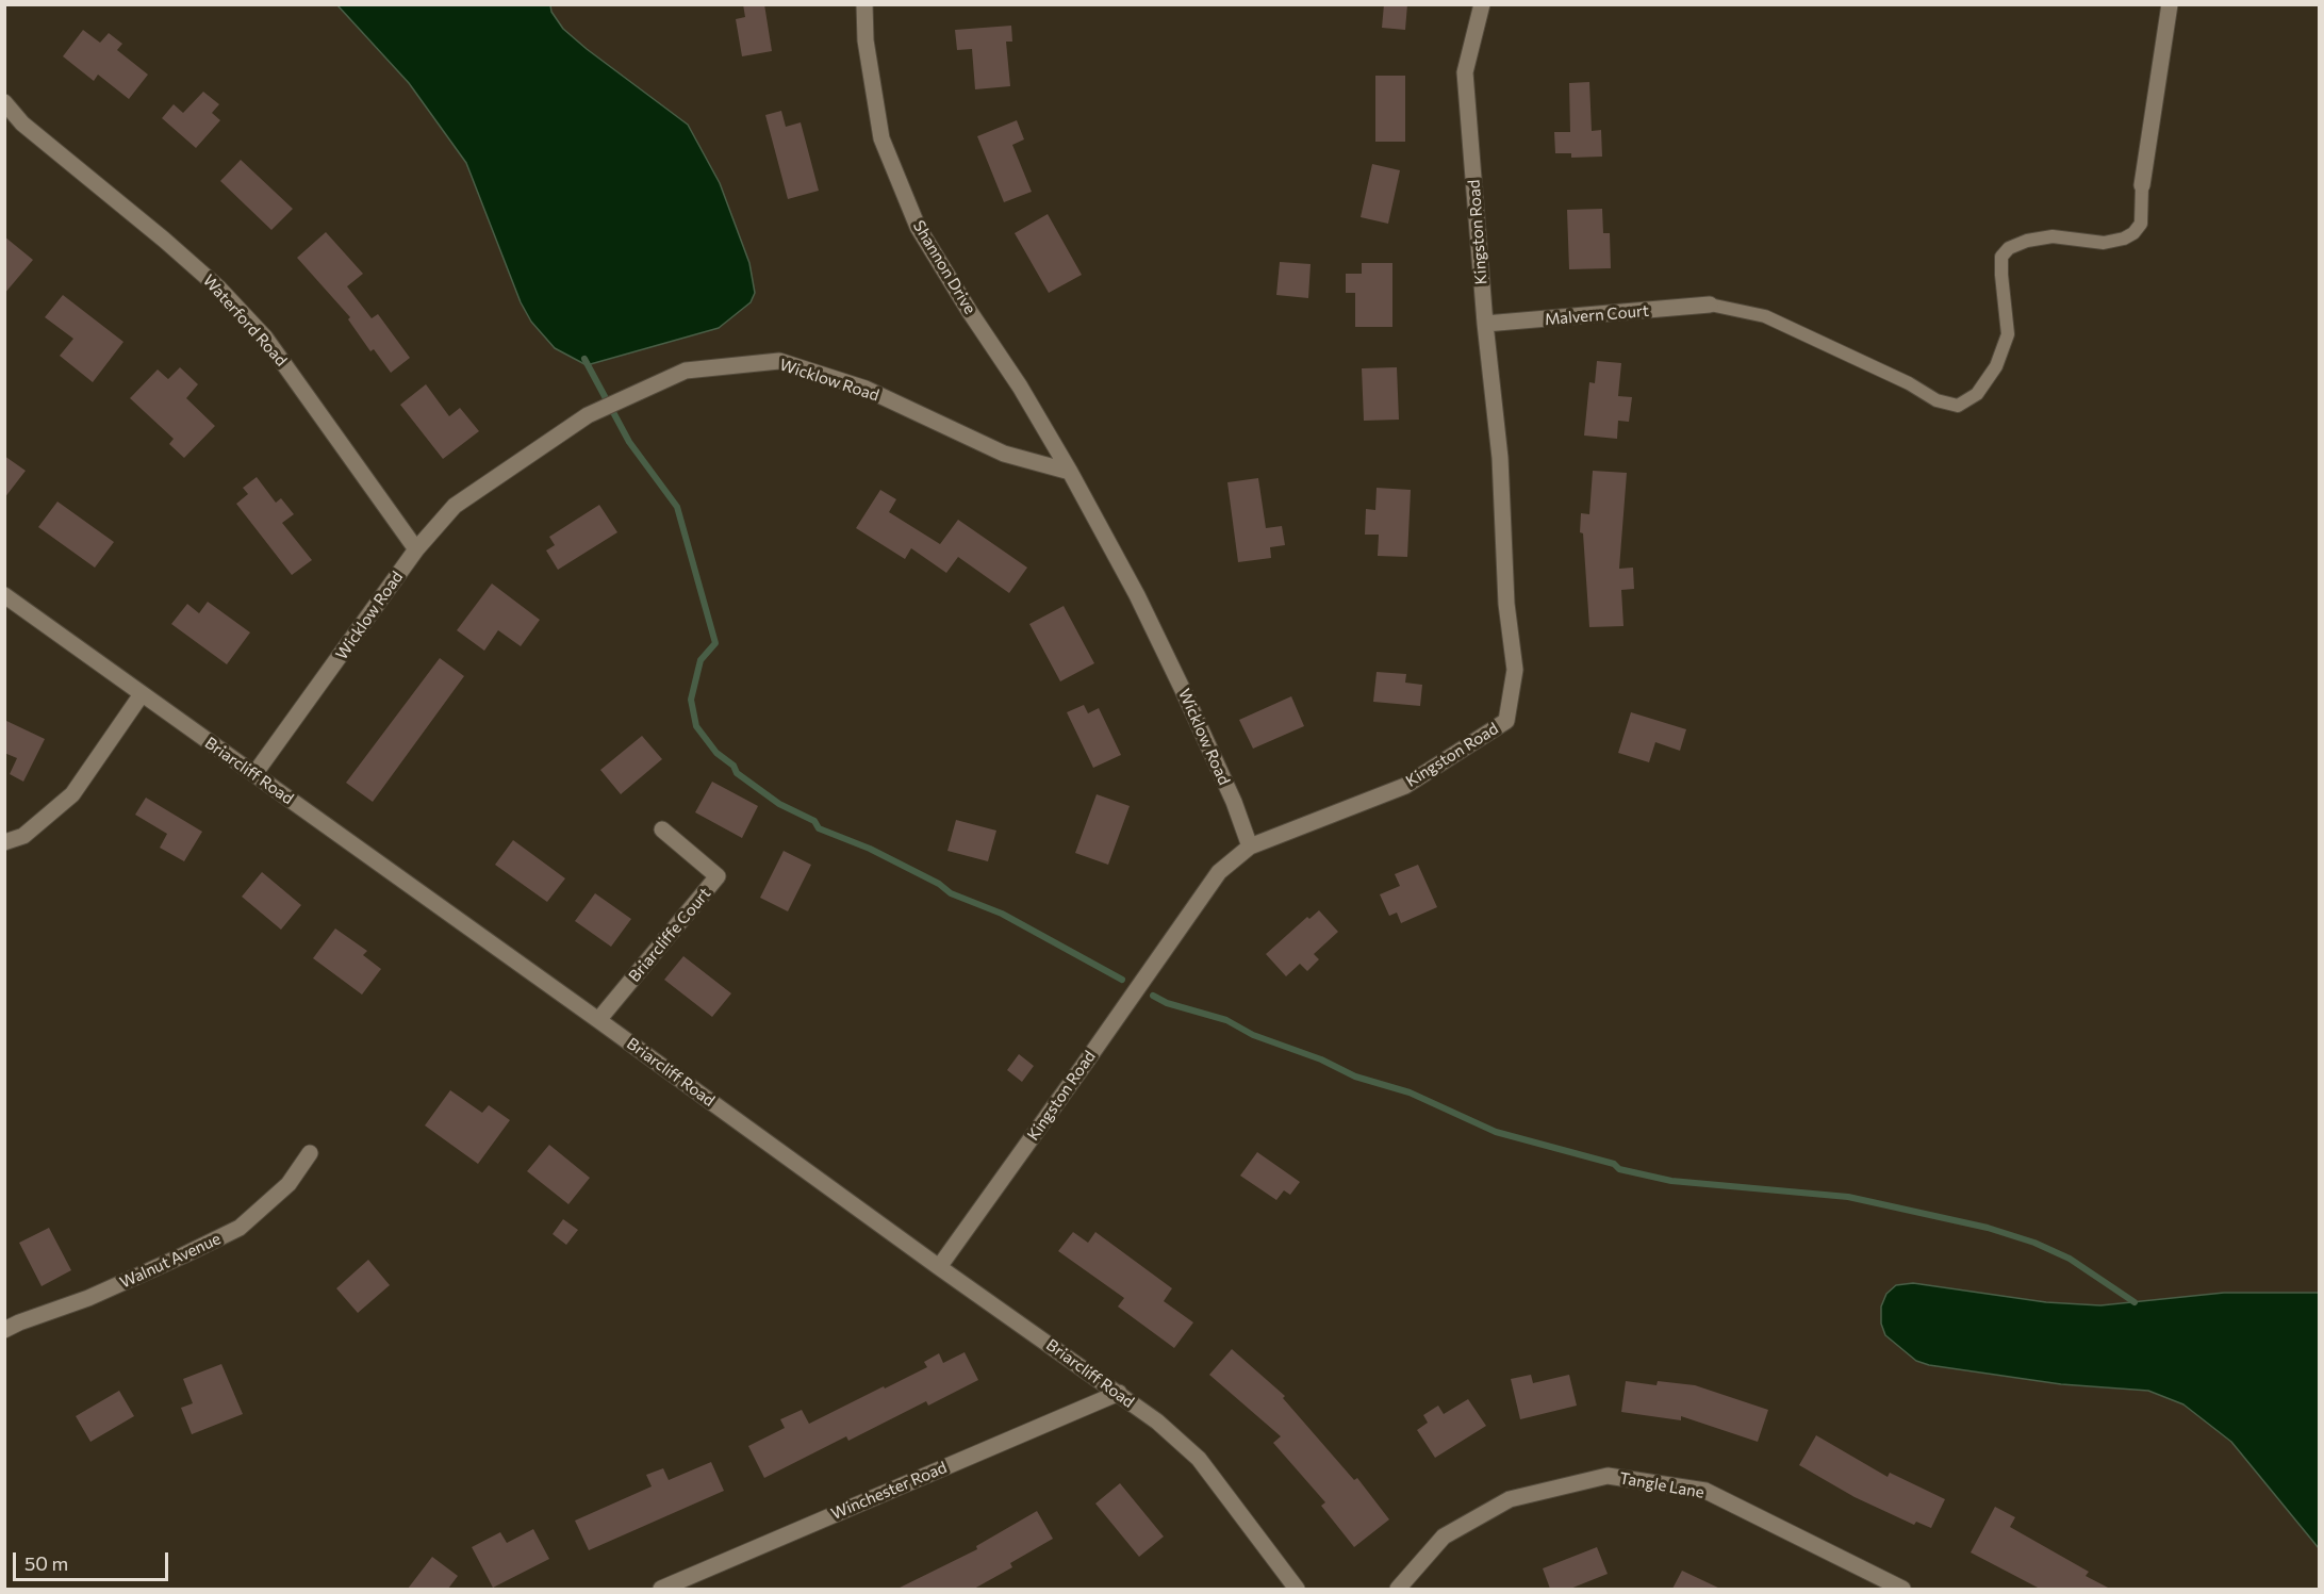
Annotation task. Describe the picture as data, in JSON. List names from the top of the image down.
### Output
{
  "streets": {
    "street": [
      "Kingston Road",
      "Shannon Drive",
      "Malvern Court",
      "Waterford Road",
      "Wicklow Road",
      "Briarcliff Road",
      "Briarcliffe Court",
      "Walnut Avenue",
      "Tangle Lane",
      "Winchester Road"
    ]
  },
  "crossings": [
    ["Kingston Road", "Malvern Court"],
    ["Kingston Road", "Wicklow Road"],
    ["Kingston Road", "Briarcliff Road"],
    ["Shannon Drive", "Wicklow Road"],
    ["Waterford Road", "Wicklow Road"],
    ["Wicklow Road", "Briarcliff Road"],
    ["Briarcliff Road", "Briarcliffe Court"],
    ["Briarcliff Road", "Winchester Road"]
  ],
  "scale_bar": "50 m"
}
